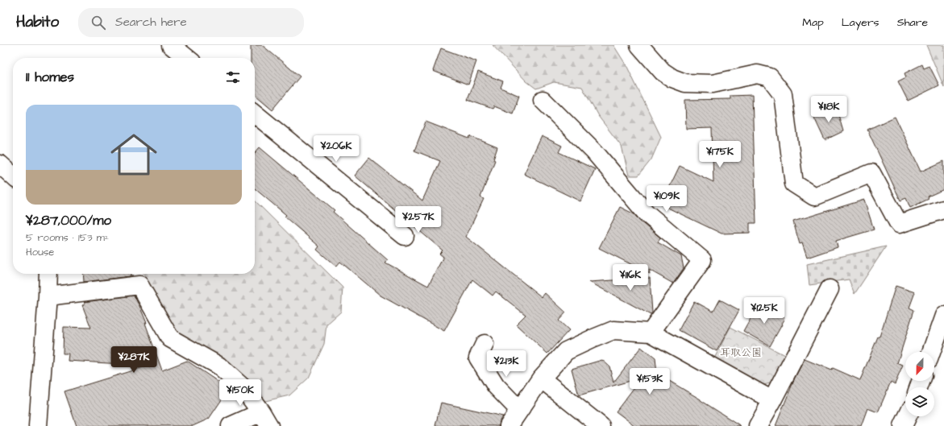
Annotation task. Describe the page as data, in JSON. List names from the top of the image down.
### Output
{
  "parks": ["耳取公園"],
  "north": "bottom",
  "page": {
    "header": "Habito",
    "search": "Search here",
    "nav": ["Map", "Layers", "Share"],
    "heading": "11 homes",
    "price": [
      "¥118K",
      "¥206K",
      "¥175K",
      "¥109K",
      "¥257K",
      "¥116K",
      "¥125K",
      "¥287K",
      "¥213K",
      "¥153K",
      "¥150K"
    ],
    "list": [
      {
        "name": "¥287,000/mo",
        "note": "5 rooms · 153 m² · House"
      }
    ]
  }
}
